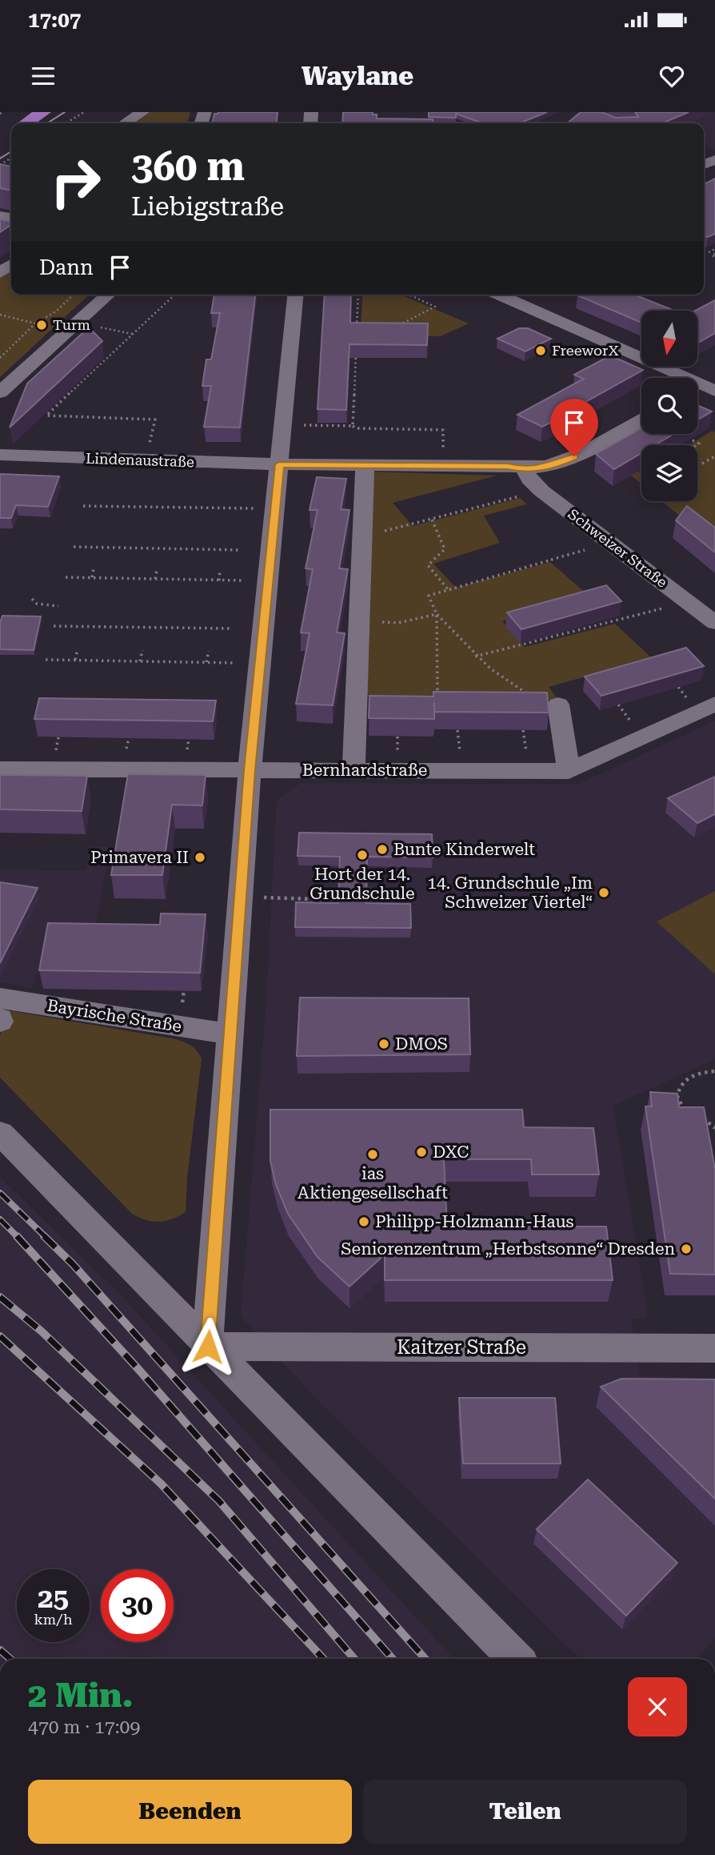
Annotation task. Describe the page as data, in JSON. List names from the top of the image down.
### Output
{
  "streets": {
    "street": [
      "Lindenaustraße",
      "Schweizer Straße",
      "Bernhardstraße",
      "Bayrische Straße",
      "Kaitzer Straße"
    ]
  },
  "crossings": [
    ["Lindenaustraße", "Schweizer Straße"]
  ],
  "places": [
    "Turm",
    "FreeworX",
    "Bunte Kinderwelt",
    "Hort der 14. Grundschule",
    "Primavera II",
    "14. Grundschule „Im Schweizer Viertel“",
    "DMOS",
    "DXC",
    "ias Aktiengesellschaft",
    "Philipp-Holzmann-Haus",
    "Seniorenzentrum „Herbstsonne“ Dresden"
  ],
  "north": "bottom",
  "page": {
    "status": "17:07",
    "header": "Waylane",
    "turn": ["360 m", "Liebigstraße"],
    "then": "Dann",
    "speed": "25 km/h",
    "limit": "30",
    "heading": ["2 Min.", "470 m · 17:09"],
    "buttons": ["Beenden", "Teilen"]
  }
}
